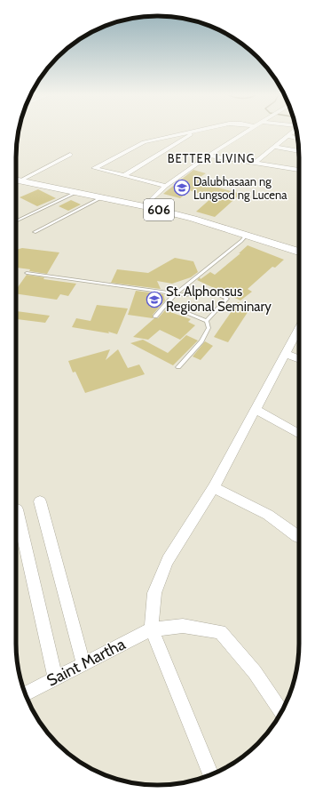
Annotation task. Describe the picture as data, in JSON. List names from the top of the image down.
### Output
{
  "streets": {
    "main road": ["606"],
    "street": ["Saint Martha"]
  },
  "districts": ["BETTER LIVING"],
  "places": {
    "school or university": ["Dalubhasaan ng Lungsod ng Lucena", "St. Alphonsus Regional Seminary"]
  }
}
